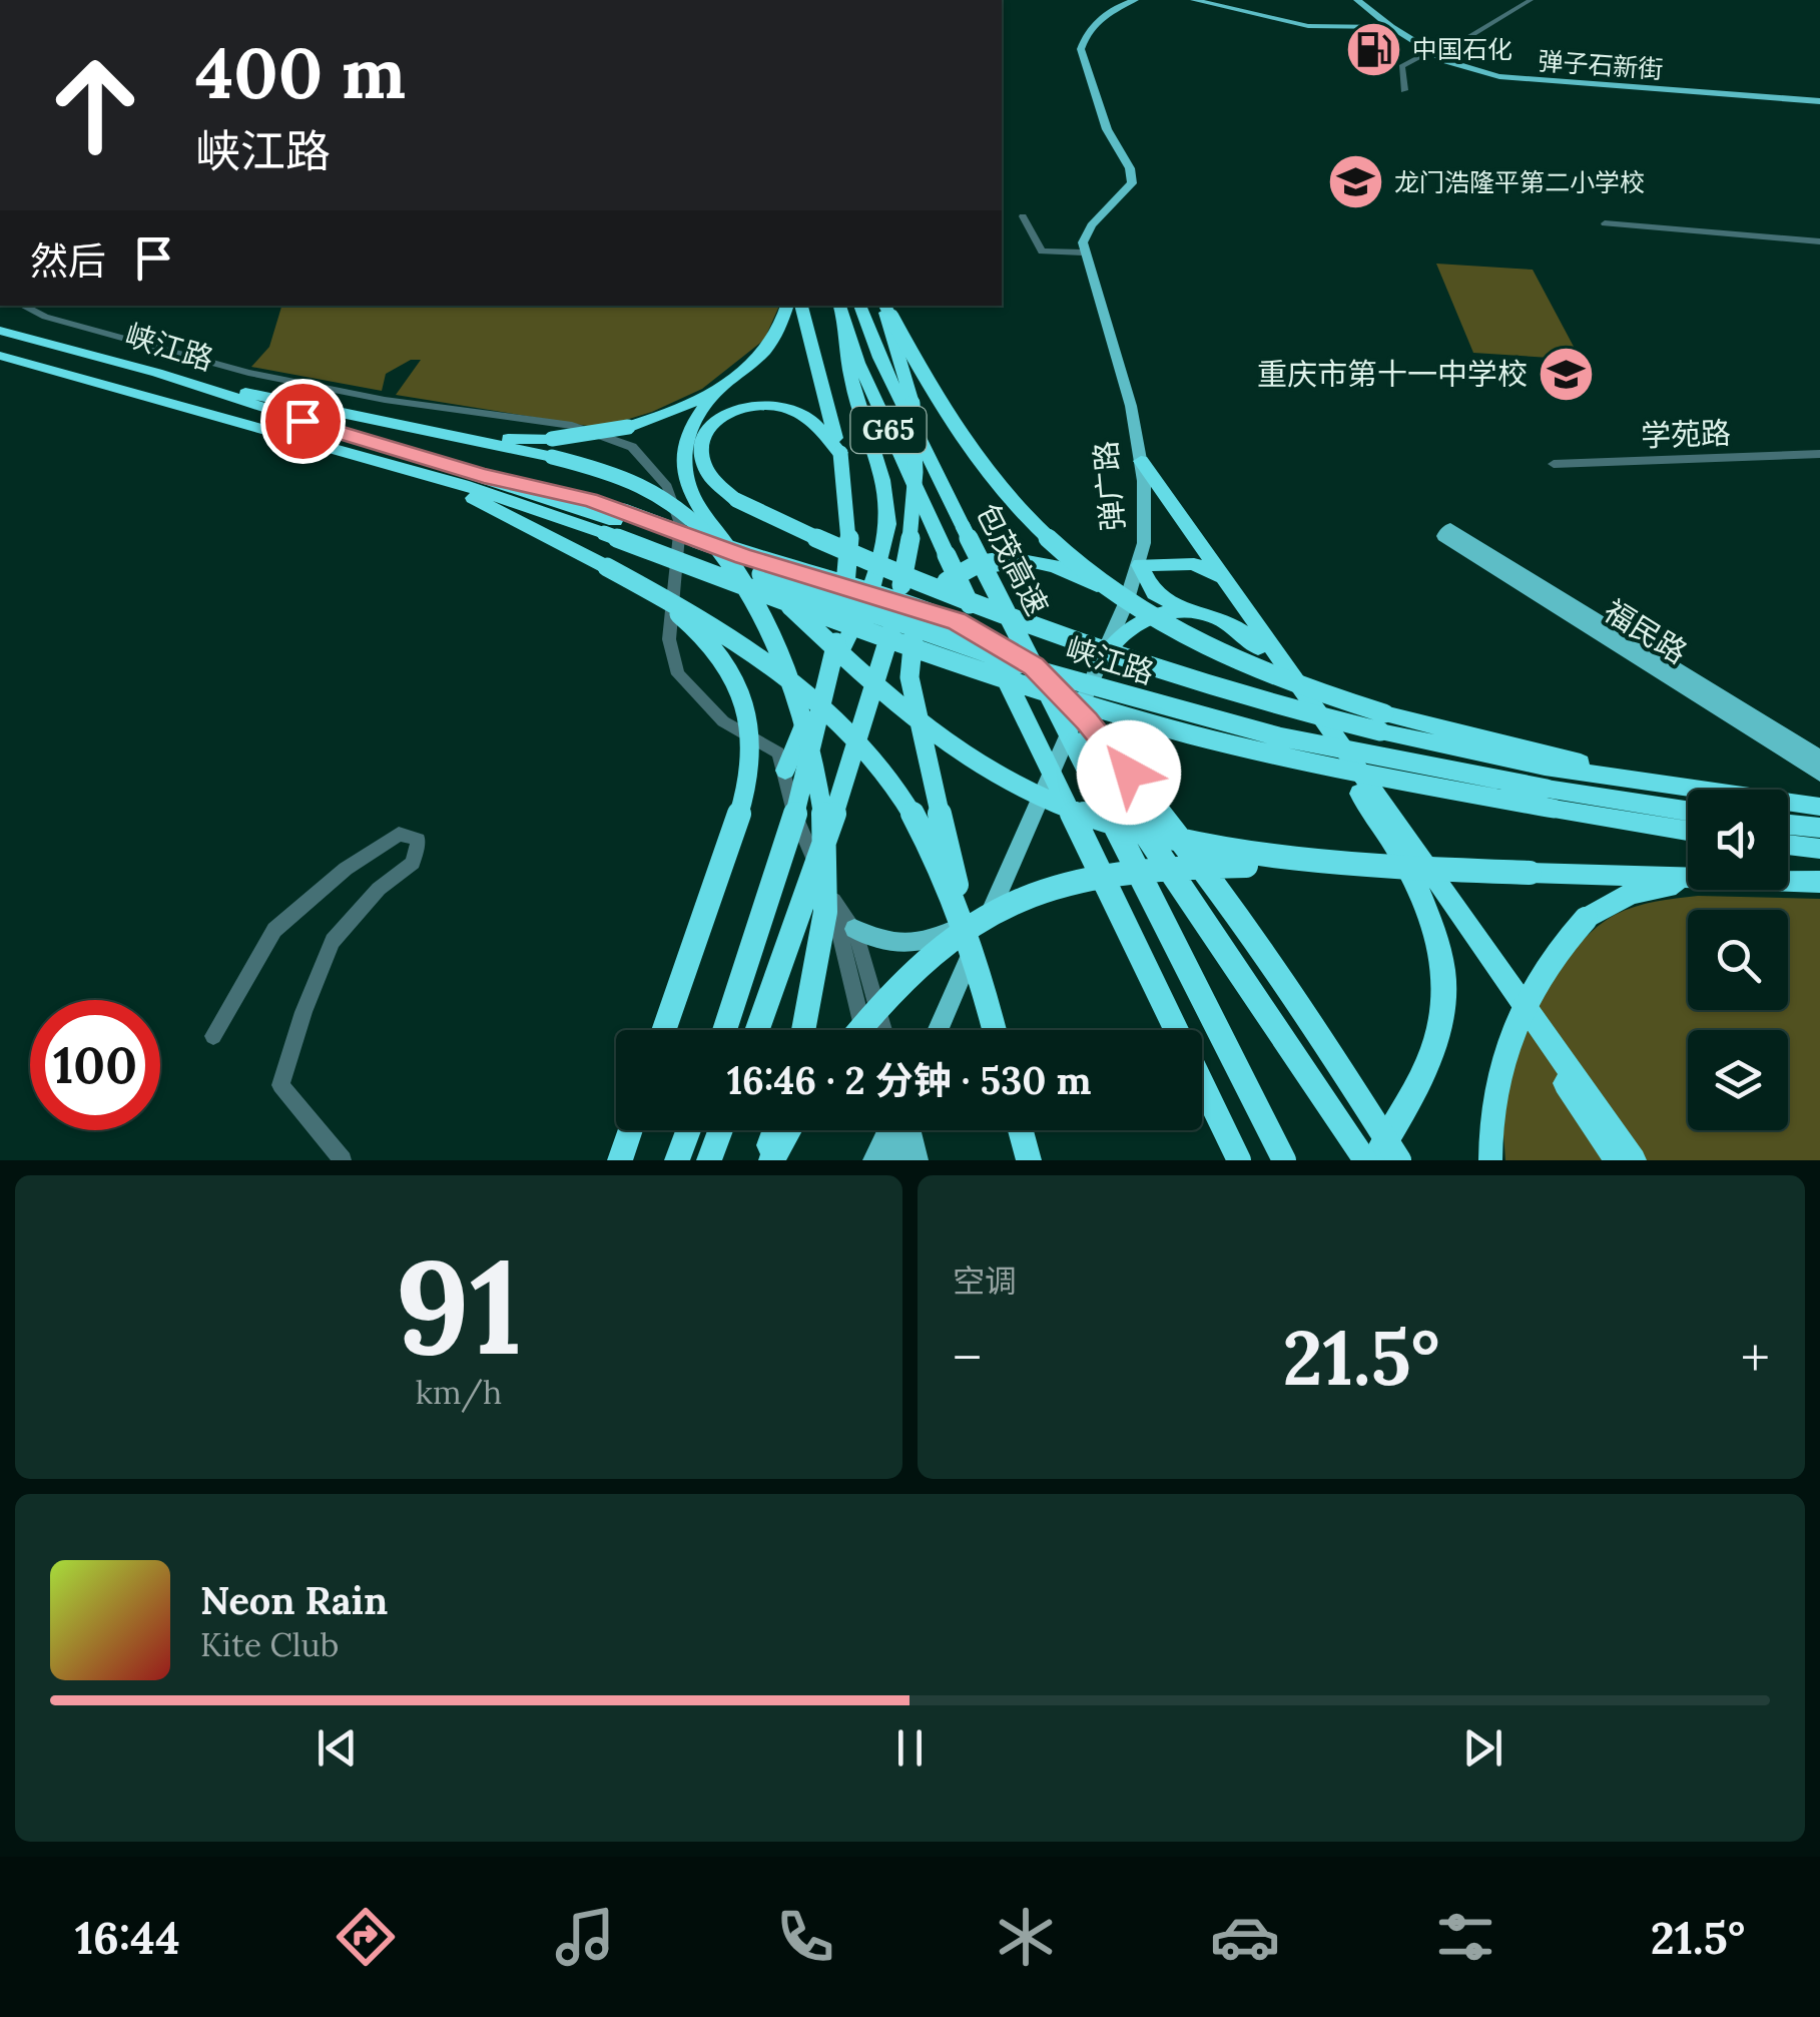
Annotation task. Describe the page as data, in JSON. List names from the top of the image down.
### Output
{
  "streets": {
    "highway": ["峡江路", "G65", "包茂高速"],
    "main road": ["弹子石新街", "弹广路", "福民路"],
    "street": ["学苑路"]
  },
  "places": {
    "fuel station": ["中国石化"],
    "school or university": ["龙门浩隆平第二小学校", "重庆市第十一中学校"]
  },
  "page": {
    "turn": ["400 m", "峡江路"],
    "then": "然后",
    "limit": "100",
    "trip": "16:46 · 2 分钟 · 530 m",
    "tile": [
      ["91", "km/h"],
      "空调"
    ],
    "heat": ["−", "21.5°", "+"],
    "song": ["Neon Rain", "Kite Club"],
    "tabs": ["16:44", "21.5°"]
  }
}
